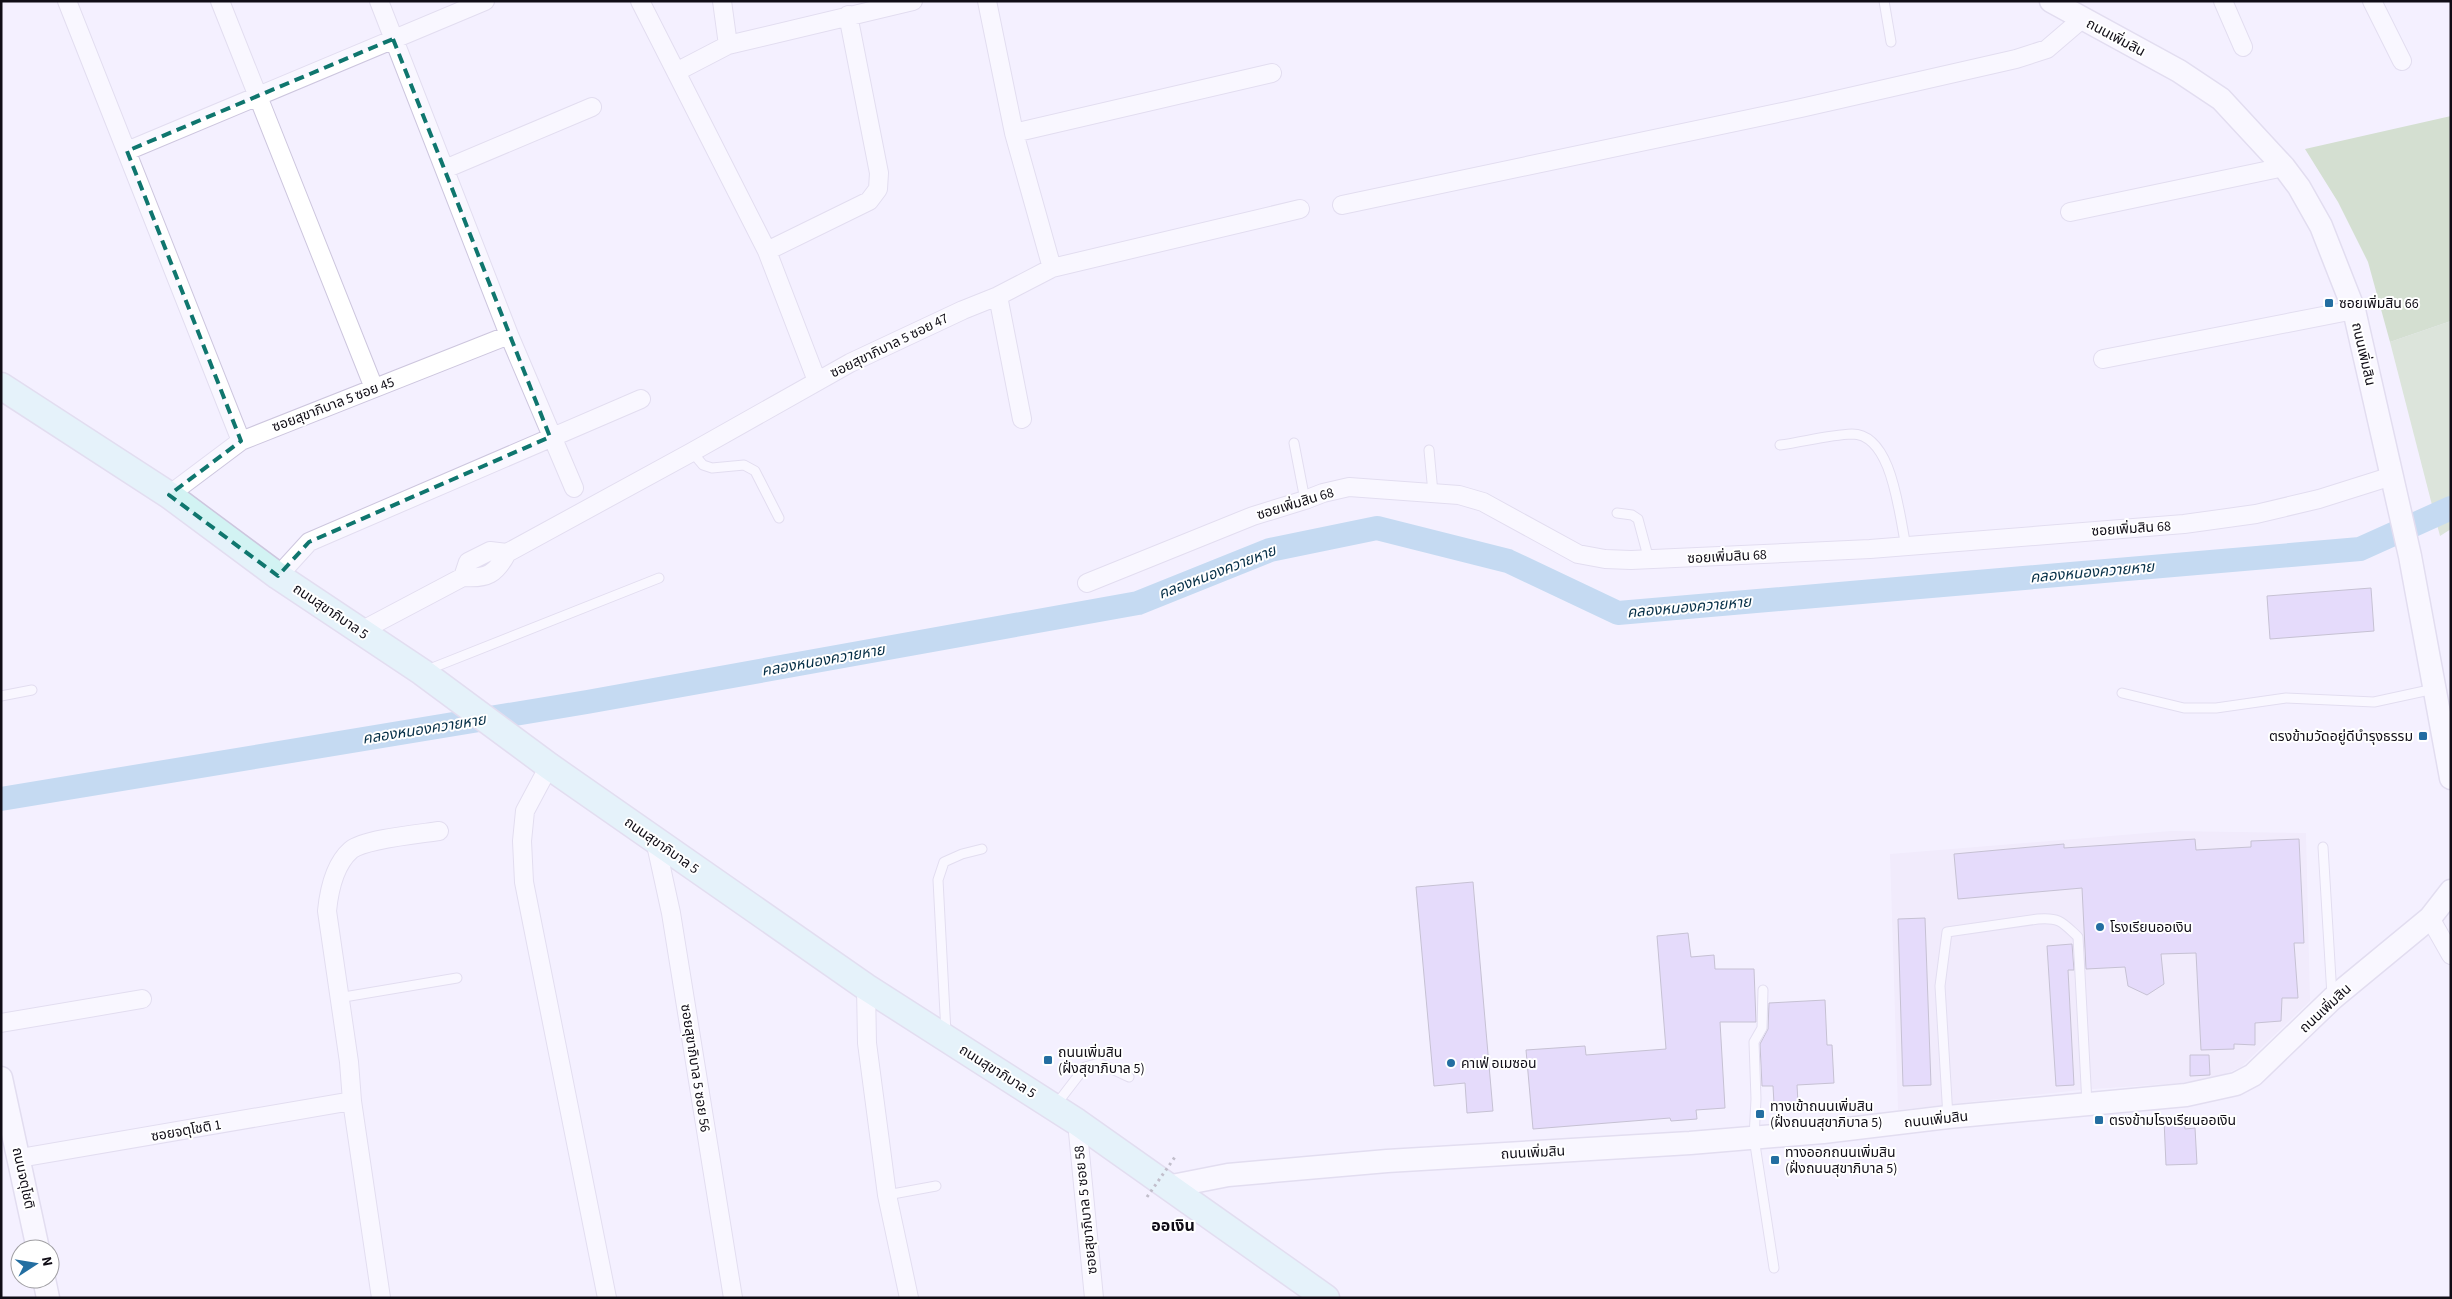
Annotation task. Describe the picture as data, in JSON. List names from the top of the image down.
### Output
{
  "streets": {
    "main road": ["ถนนสุขาภิบาล 5"],
    "street": [
      "ถนนเพิ่มสิน",
      "ซอยสุขาภิบาล 5 ซอย 47",
      "ซอยสุขาภิบาล 5 ซอย 45",
      "ซอยเพิ่มสิน 68",
      "ซอยสุขาภิบาล 5 ซอย 56",
      "ซอยจตุโชติ 1",
      "ถนนจตุโชติ",
      "ซอยสุขาภิบาล 5 ซอย 58"
    ]
  },
  "crossings": [
    ["ถนนเพิ่มสิน", "ซอยเพิ่มสิน 68"],
    ["ถนนเพิ่มสิน", "ถนนสุขาภิบาล 5"],
    ["ซอยสุขาภิบาล 5 ซอย 47", "ถนนสุขาภิบาล 5"],
    ["ซอยสุขาภิบาล 5 ซอย 45", "ถนนสุขาภิบาล 5"],
    ["ถนนสุขาภิบาล 5", "ซอยสุขาภิบาล 5 ซอย 56"],
    ["ถนนสุขาภิบาล 5", "ซอยสุขาภิบาล 5 ซอย 58"],
    ["ซอยจตุโชติ 1", "ถนนจตุโชติ"]
  ],
  "districts": ["ออเงิน"],
  "water": ["คลองหนองควายหาย"],
  "places": {
    "transit": [
      "ซอยเพิ่มสิน 66",
      "ตรงข้ามวัดอยู่ดีบำรุงธรรม",
      "ถนนเพิ่มสิน (ฝั่งสุขาภิบาล 5)",
      "ทางเข้าถนนเพิ่มสิน (ฝั่งถนนสุขาภิบาล 5)",
      "ตรงข้ามโรงเรียนออเงิน",
      "ทางออกถนนเพิ่มสิน (ฝั่งถนนสุขาภิบาล 5)"
    ],
    "other": ["โรงเรียนออเงิน", "คาเฟ่ อเมซอน"]
  },
  "north": "right"
}
